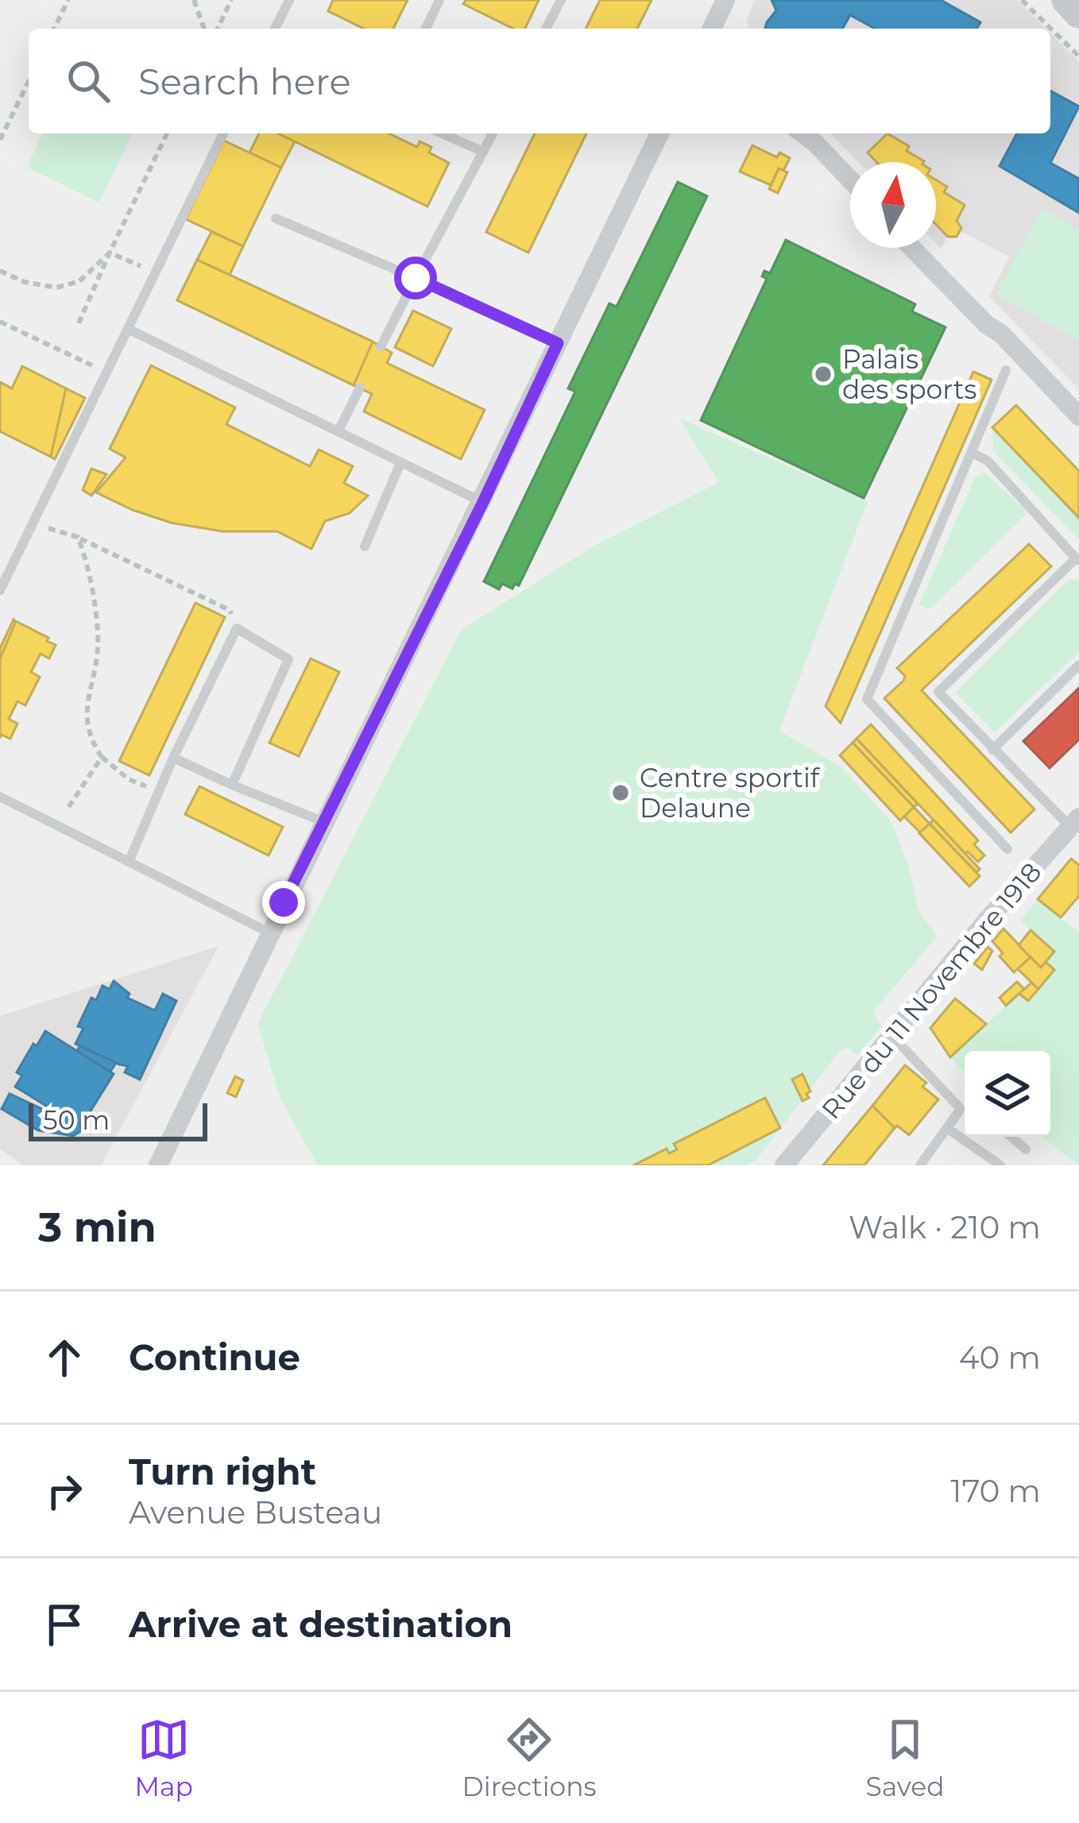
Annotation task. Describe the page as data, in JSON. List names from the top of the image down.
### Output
{
  "streets": {
    "street": ["Rue du 11 Novembre 1918"]
  },
  "places": ["Palais des sports", "Centre sportif Delaune"],
  "scale_bar": "50 m",
  "north": "top",
  "page": {
    "search": "Search here",
    "scale": "50 m",
    "heading": ["3 min", "Walk · 210 m"],
    "list": [
      ["Continue", "40 m"],
      ["Turn right", "Avenue Busteau", "170 m"],
      "Arrive at destination"
    ],
    "nav": ["Map", "Directions", "Saved"]
  }
}
